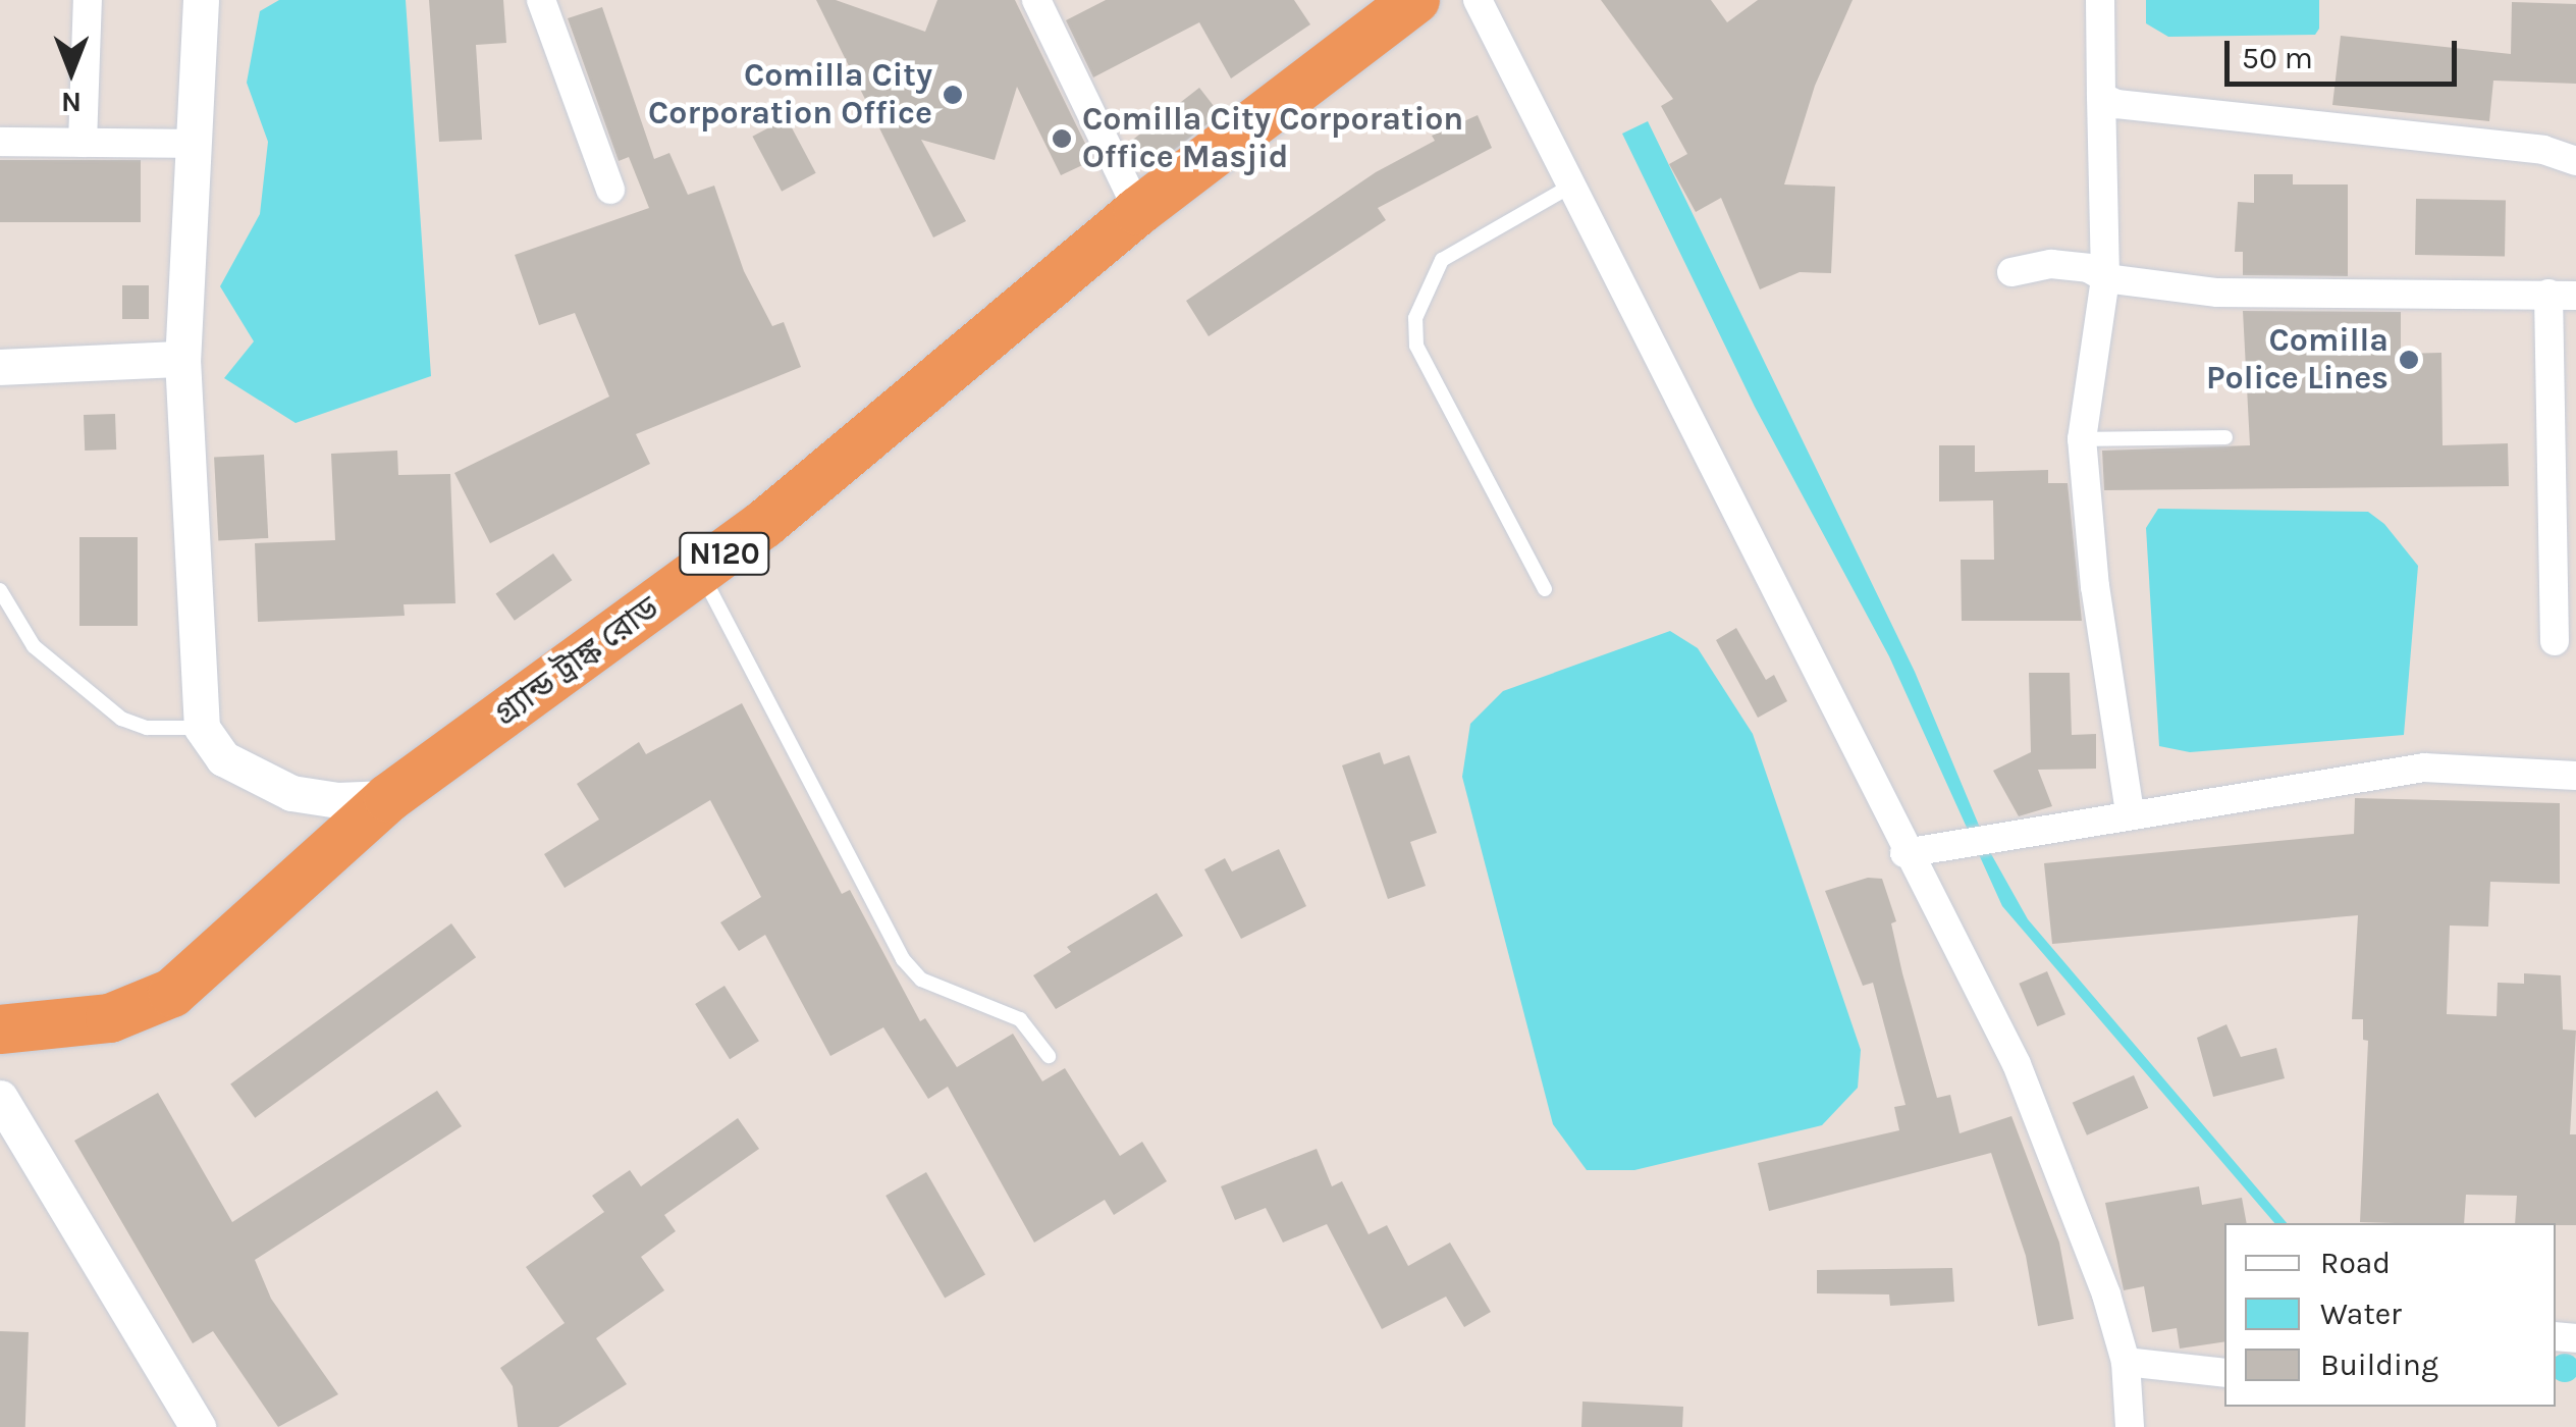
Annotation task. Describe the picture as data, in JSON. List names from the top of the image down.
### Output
{
  "streets": {
    "highway": ["N120", "গ্র্যান্ড ট্রাঙ্ক রোড"]
  },
  "places": ["Comilla City Corporation Office", "Comilla City Corporation Office Masjid", "Comilla Police Lines"],
  "legend": ["Road", "Water", "Building"],
  "scale_bar": "50 m",
  "north": "bottom"
}
